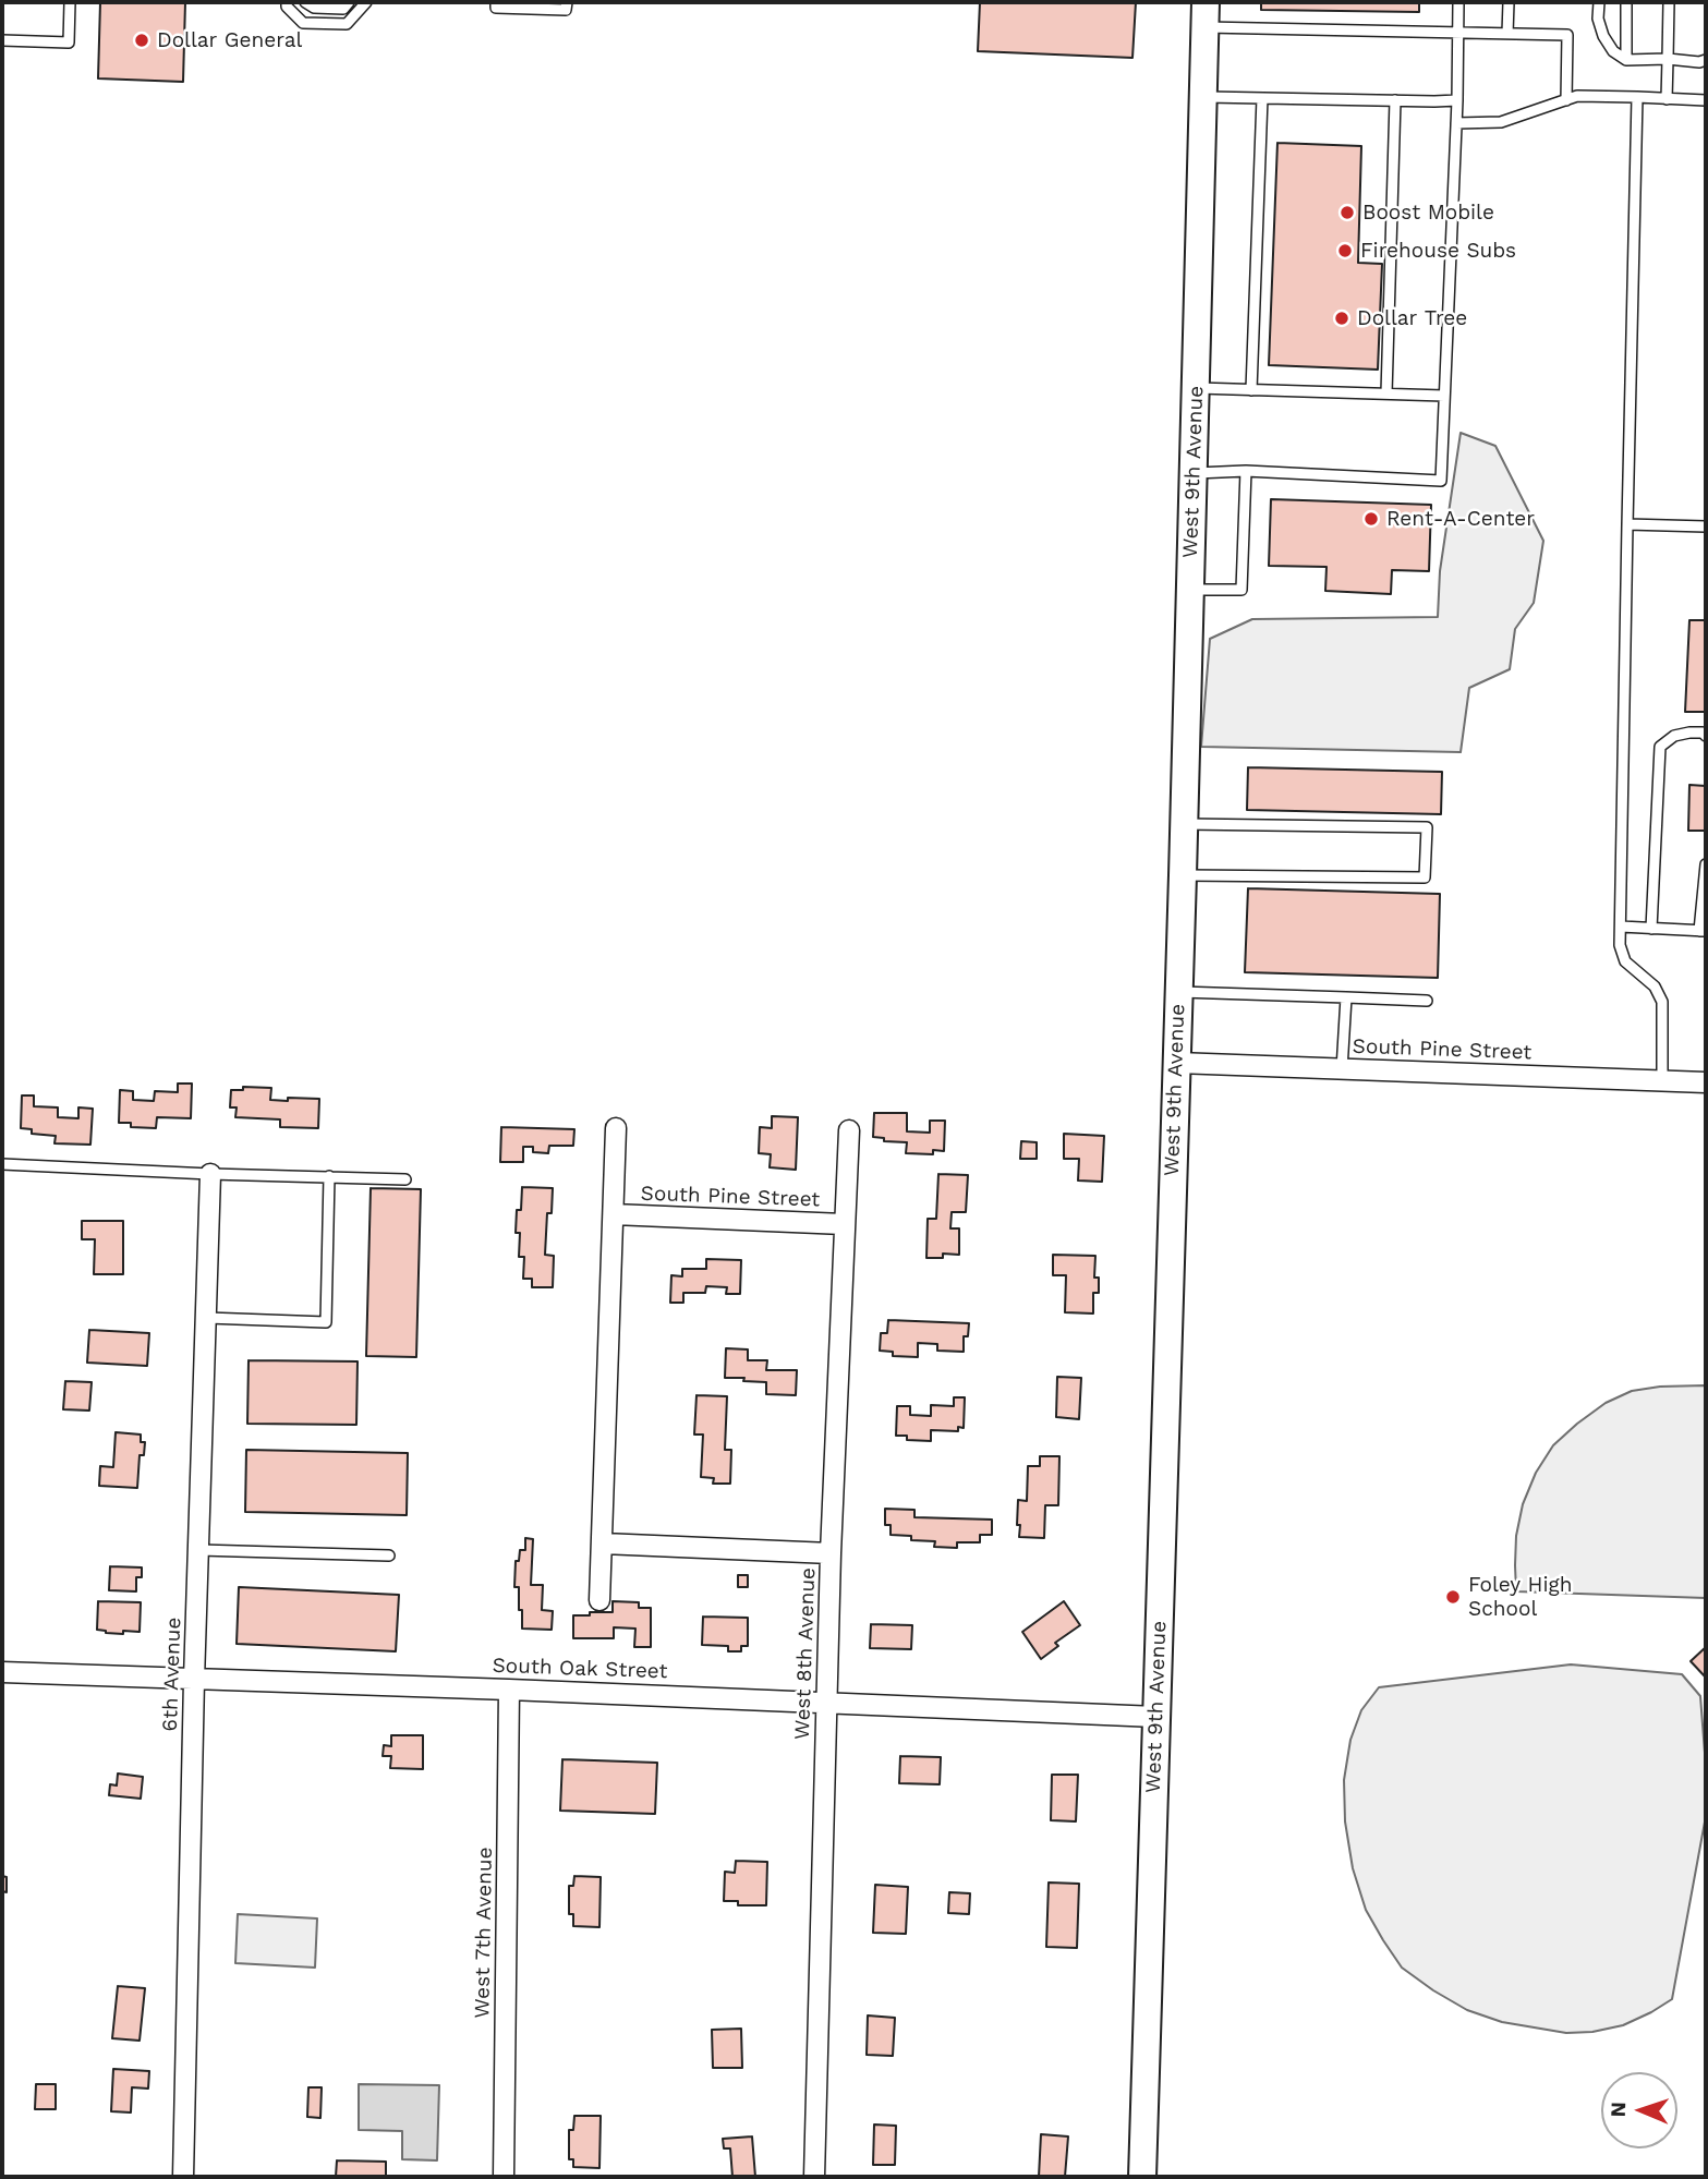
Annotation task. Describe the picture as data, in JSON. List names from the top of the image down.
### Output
{
  "streets": {
    "street": [
      "West 9th Avenue",
      "South Pine Street",
      "West 8th Avenue",
      "South Oak Street",
      "6th Avenue",
      "West 7th Avenue"
    ]
  },
  "crossings": [
    ["West 9th Avenue", "South Pine Street"],
    ["West 9th Avenue", "South Oak Street"],
    ["South Pine Street", "West 8th Avenue"],
    ["West 8th Avenue", "South Oak Street"],
    ["South Oak Street", "6th Avenue"],
    ["South Oak Street", "West 7th Avenue"]
  ],
  "places": [
    "Dollar General",
    "Boost Mobile",
    "Firehouse Subs",
    "Dollar Tree",
    "Rent-A-Center",
    "Foley High School"
  ],
  "north": "left"
}
